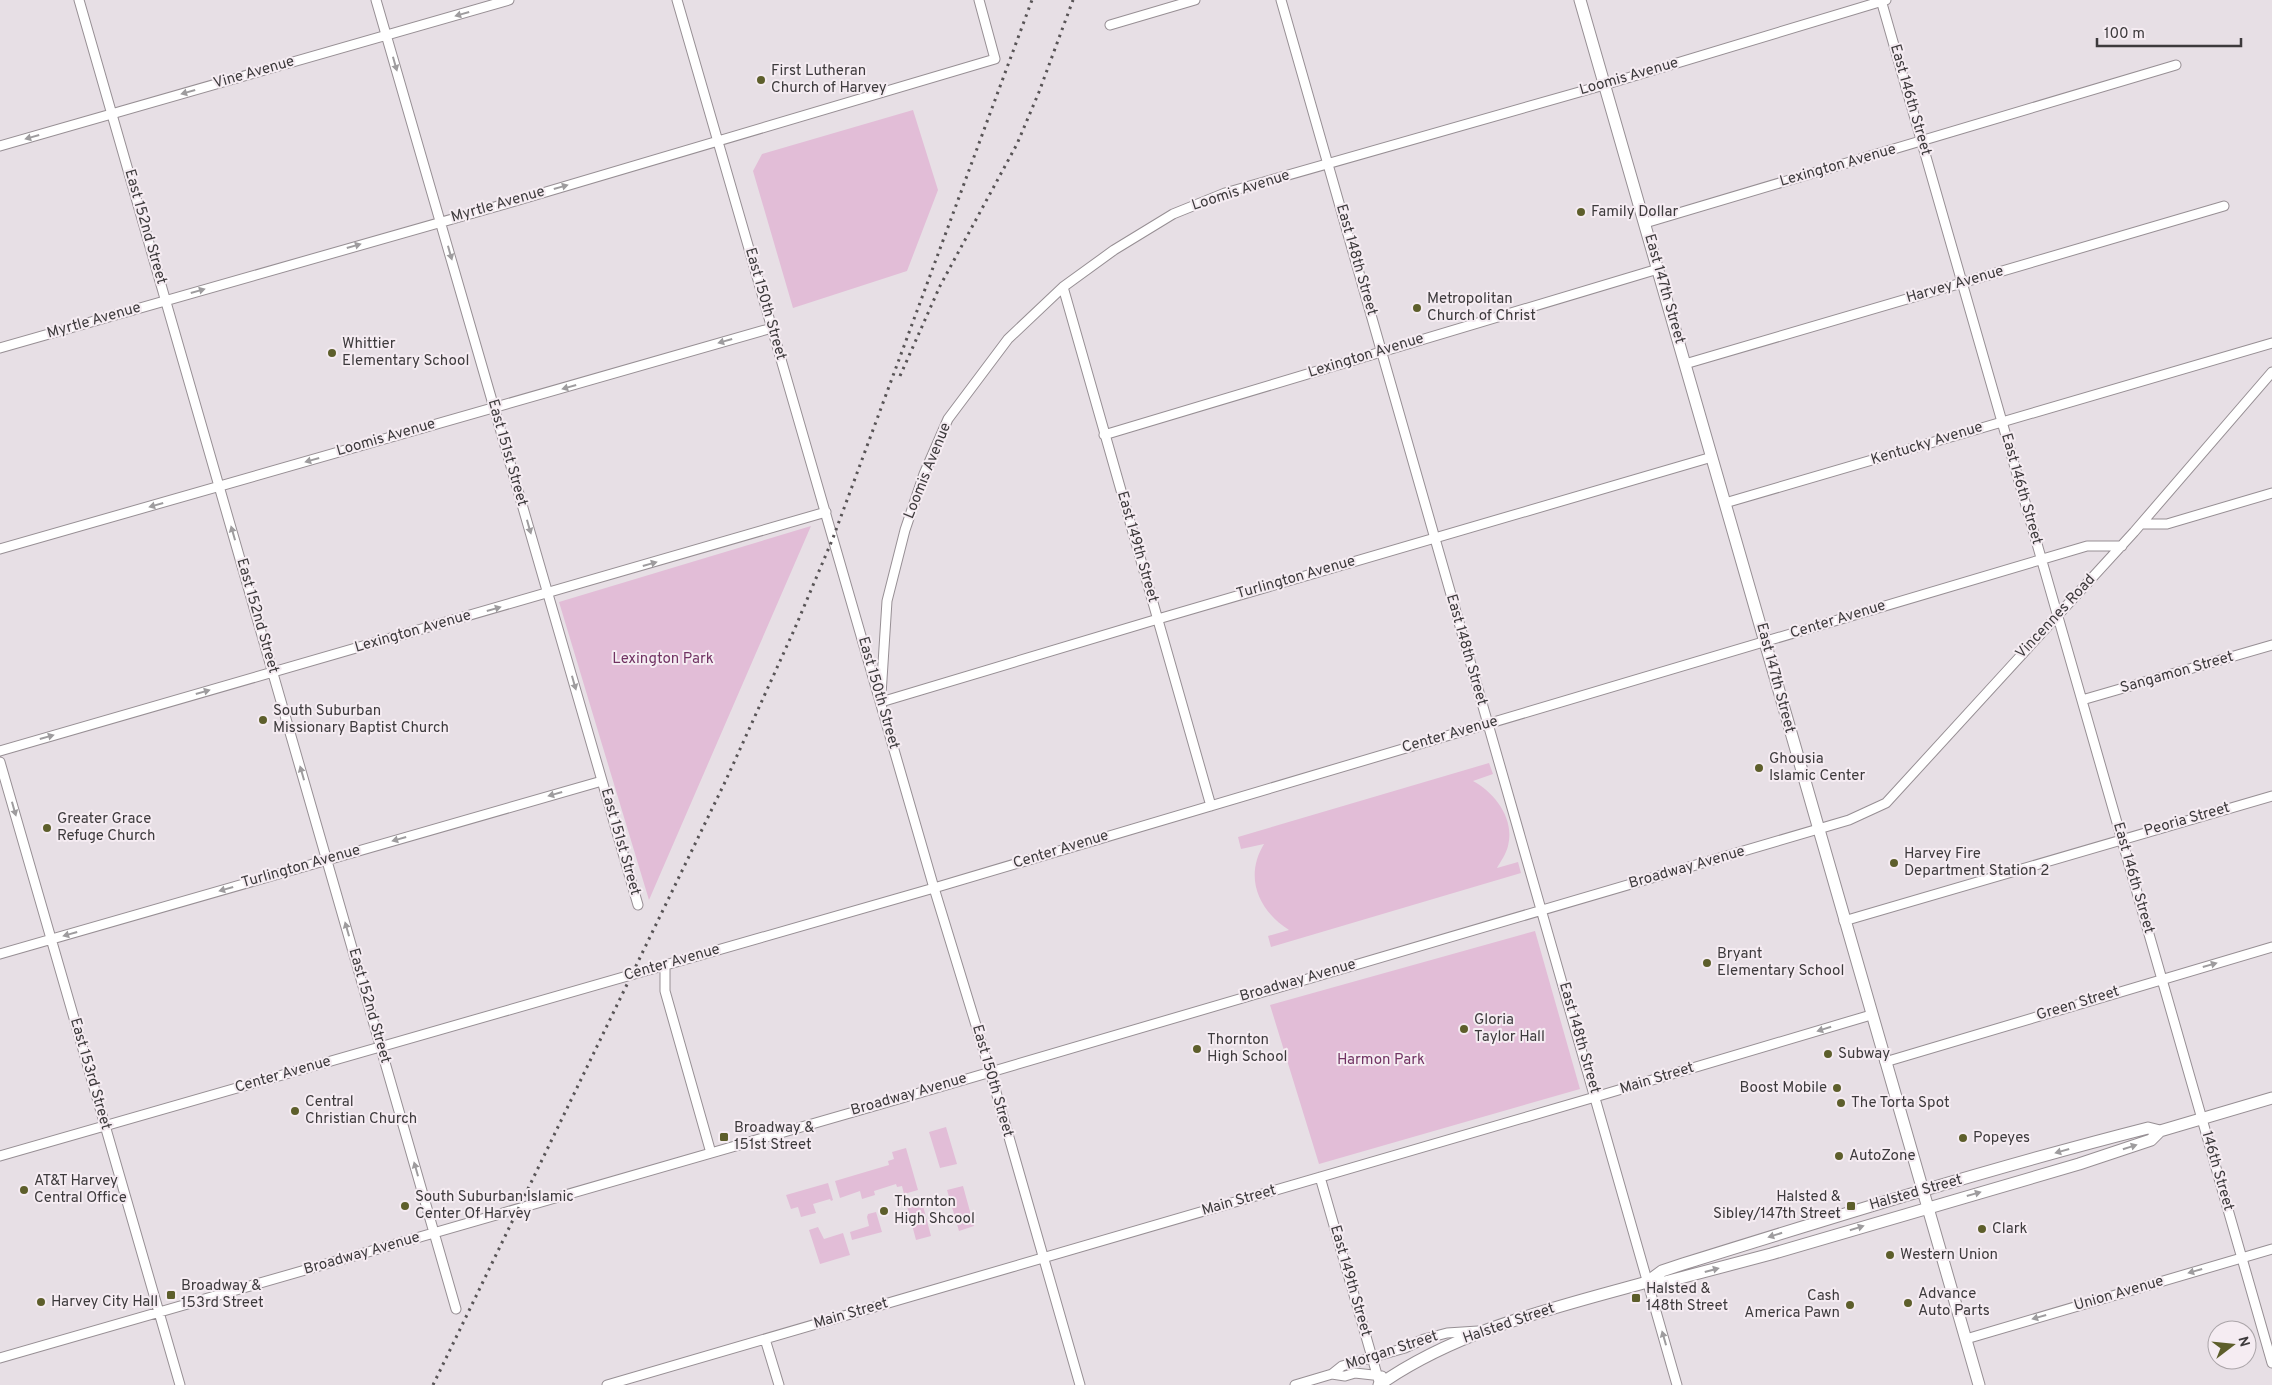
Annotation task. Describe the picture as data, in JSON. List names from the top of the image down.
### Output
{
  "streets": {
    "main road": ["East 147th Street", "Halsted Street"],
    "street": [
      "Vine Avenue",
      "Loomis Avenue",
      "East 146th Street",
      "Lexington Avenue",
      "Myrtle Avenue",
      "East 152nd Street",
      "East 148th Street",
      "Harvey Avenue",
      "East 150th Street",
      "Kentucky Avenue",
      "East 151st Street",
      "East 149th Street",
      "Turlington Avenue",
      "Vincennes Road",
      "Center Avenue",
      "Sangamon Street",
      "Peoria Street",
      "Broadway Avenue",
      "Green Street",
      "East 153rd Street",
      "Main Street",
      "146th Street",
      "Union Avenue",
      "Morgan Street"
    ]
  },
  "crossings": [
    ["Vine Avenue", "East 152nd Street"],
    ["Vine Avenue", "East 151st Street"],
    ["Loomis Avenue", "East 146th Street"],
    ["Loomis Avenue", "East 152nd Street"],
    ["Loomis Avenue", "East 148th Street"],
    ["Loomis Avenue", "East 147th Street"],
    ["Loomis Avenue", "East 150th Street"],
    ["Loomis Avenue", "East 151st Street"],
    ["Loomis Avenue", "East 149th Street"],
    ["Loomis Avenue", "Turlington Avenue"],
    ["East 146th Street", "Lexington Avenue"],
    ["East 146th Street", "Harvey Avenue"],
    ["East 146th Street", "Kentucky Avenue"],
    ["East 146th Street", "Vincennes Road"],
    ["East 146th Street", "Center Avenue"],
    ["East 146th Street", "Sangamon Street"],
    ["East 146th Street", "Peoria Street"],
    ["East 146th Street", "Green Street"],
    ["East 146th Street", "146th Street"],
    ["Lexington Avenue", "East 152nd Street"],
    ["Lexington Avenue", "East 148th Street"],
    ["Lexington Avenue", "East 147th Street"],
    ["Lexington Avenue", "East 150th Street"],
    ["Lexington Avenue", "East 151st Street"],
    ["Lexington Avenue", "East 149th Street"],
    ["Myrtle Avenue", "East 152nd Street"],
    ["Myrtle Avenue", "East 150th Street"],
    ["Myrtle Avenue", "East 151st Street"],
    ["East 152nd Street", "Turlington Avenue"],
    ["East 152nd Street", "Center Avenue"],
    ["East 152nd Street", "Broadway Avenue"],
    ["East 148th Street", "Turlington Avenue"],
    ["East 148th Street", "Center Avenue"],
    ["East 148th Street", "Broadway Avenue"],
    ["East 148th Street", "Main Street"],
    ["East 148th Street", "Halsted Street"],
    ["Harvey Avenue", "East 147th Street"],
    ["East 147th Street", "Kentucky Avenue"],
    ["East 147th Street", "Turlington Avenue"],
    ["East 147th Street", "Vincennes Road"],
    ["East 147th Street", "Center Avenue"],
    ["East 147th Street", "Peoria Street"],
    ["East 147th Street", "Broadway Avenue"],
    ["East 147th Street", "Green Street"],
    ["East 147th Street", "Main Street"],
    ["East 147th Street", "Halsted Street"],
    ["East 147th Street", "Union Avenue"],
    ["East 150th Street", "Turlington Avenue"],
    ["East 150th Street", "Center Avenue"],
    ["East 150th Street", "Broadway Avenue"],
    ["East 150th Street", "Main Street"],
    ["East 151st Street", "Turlington Avenue"],
    ["East 149th Street", "Turlington Avenue"],
    ["East 149th Street", "Center Avenue"],
    ["East 149th Street", "Main Street"],
    ["East 149th Street", "Halsted Street"],
    ["East 149th Street", "Morgan Street"],
    ["Turlington Avenue", "East 153rd Street"],
    ["Vincennes Road", "Center Avenue"],
    ["Vincennes Road", "Broadway Avenue"],
    ["Center Avenue", "East 153rd Street"],
    ["Broadway Avenue", "East 153rd Street"],
    ["Green Street", "146th Street"],
    ["146th Street", "Halsted Street"],
    ["146th Street", "Union Avenue"],
    ["Halsted Street", "Morgan Street"]
  ],
  "one_way": [
    "Vine Avenue",
    "Loomis Avenue",
    "Lexington Avenue",
    "Myrtle Avenue",
    "East 152nd Street",
    "East 151st Street",
    "Turlington Avenue",
    "Union Avenue"
  ],
  "parks": ["Lexington Park", "Harmon Park"],
  "places": {
    "other": [
      "First Lutheran Church of Harvey",
      "Family Dollar",
      "Metropolitan Church of Christ",
      "Whittier Elementary School",
      "South Suburban Missionary Baptist Church",
      "Ghousia Islamic Center",
      "Greater Grace Refuge Church",
      "Harvey Fire Department Station 2",
      "Bryant Elementary School",
      "Gloria Taylor Hall",
      "Thornton High School",
      "Subway",
      "Boost Mobile",
      "The Torta Spot",
      "Central Christian Church",
      "Popeyes",
      "AutoZone",
      "AT&T Harvey Central Office",
      "South Suburban Islamic Center Of Harvey",
      "Thornton High Shcool",
      "Clark",
      "Western Union",
      "Harvey City Hall",
      "Advance Auto Parts",
      "Cash America Pawn"
    ],
    "transit": [
      "Broadway & 151st Street",
      "Halsted & Sibley/147th Street",
      "Broadway & 153rd Street",
      "Halsted & 148th Street"
    ]
  },
  "scale_bar": "100 m",
  "north": "right"
}
